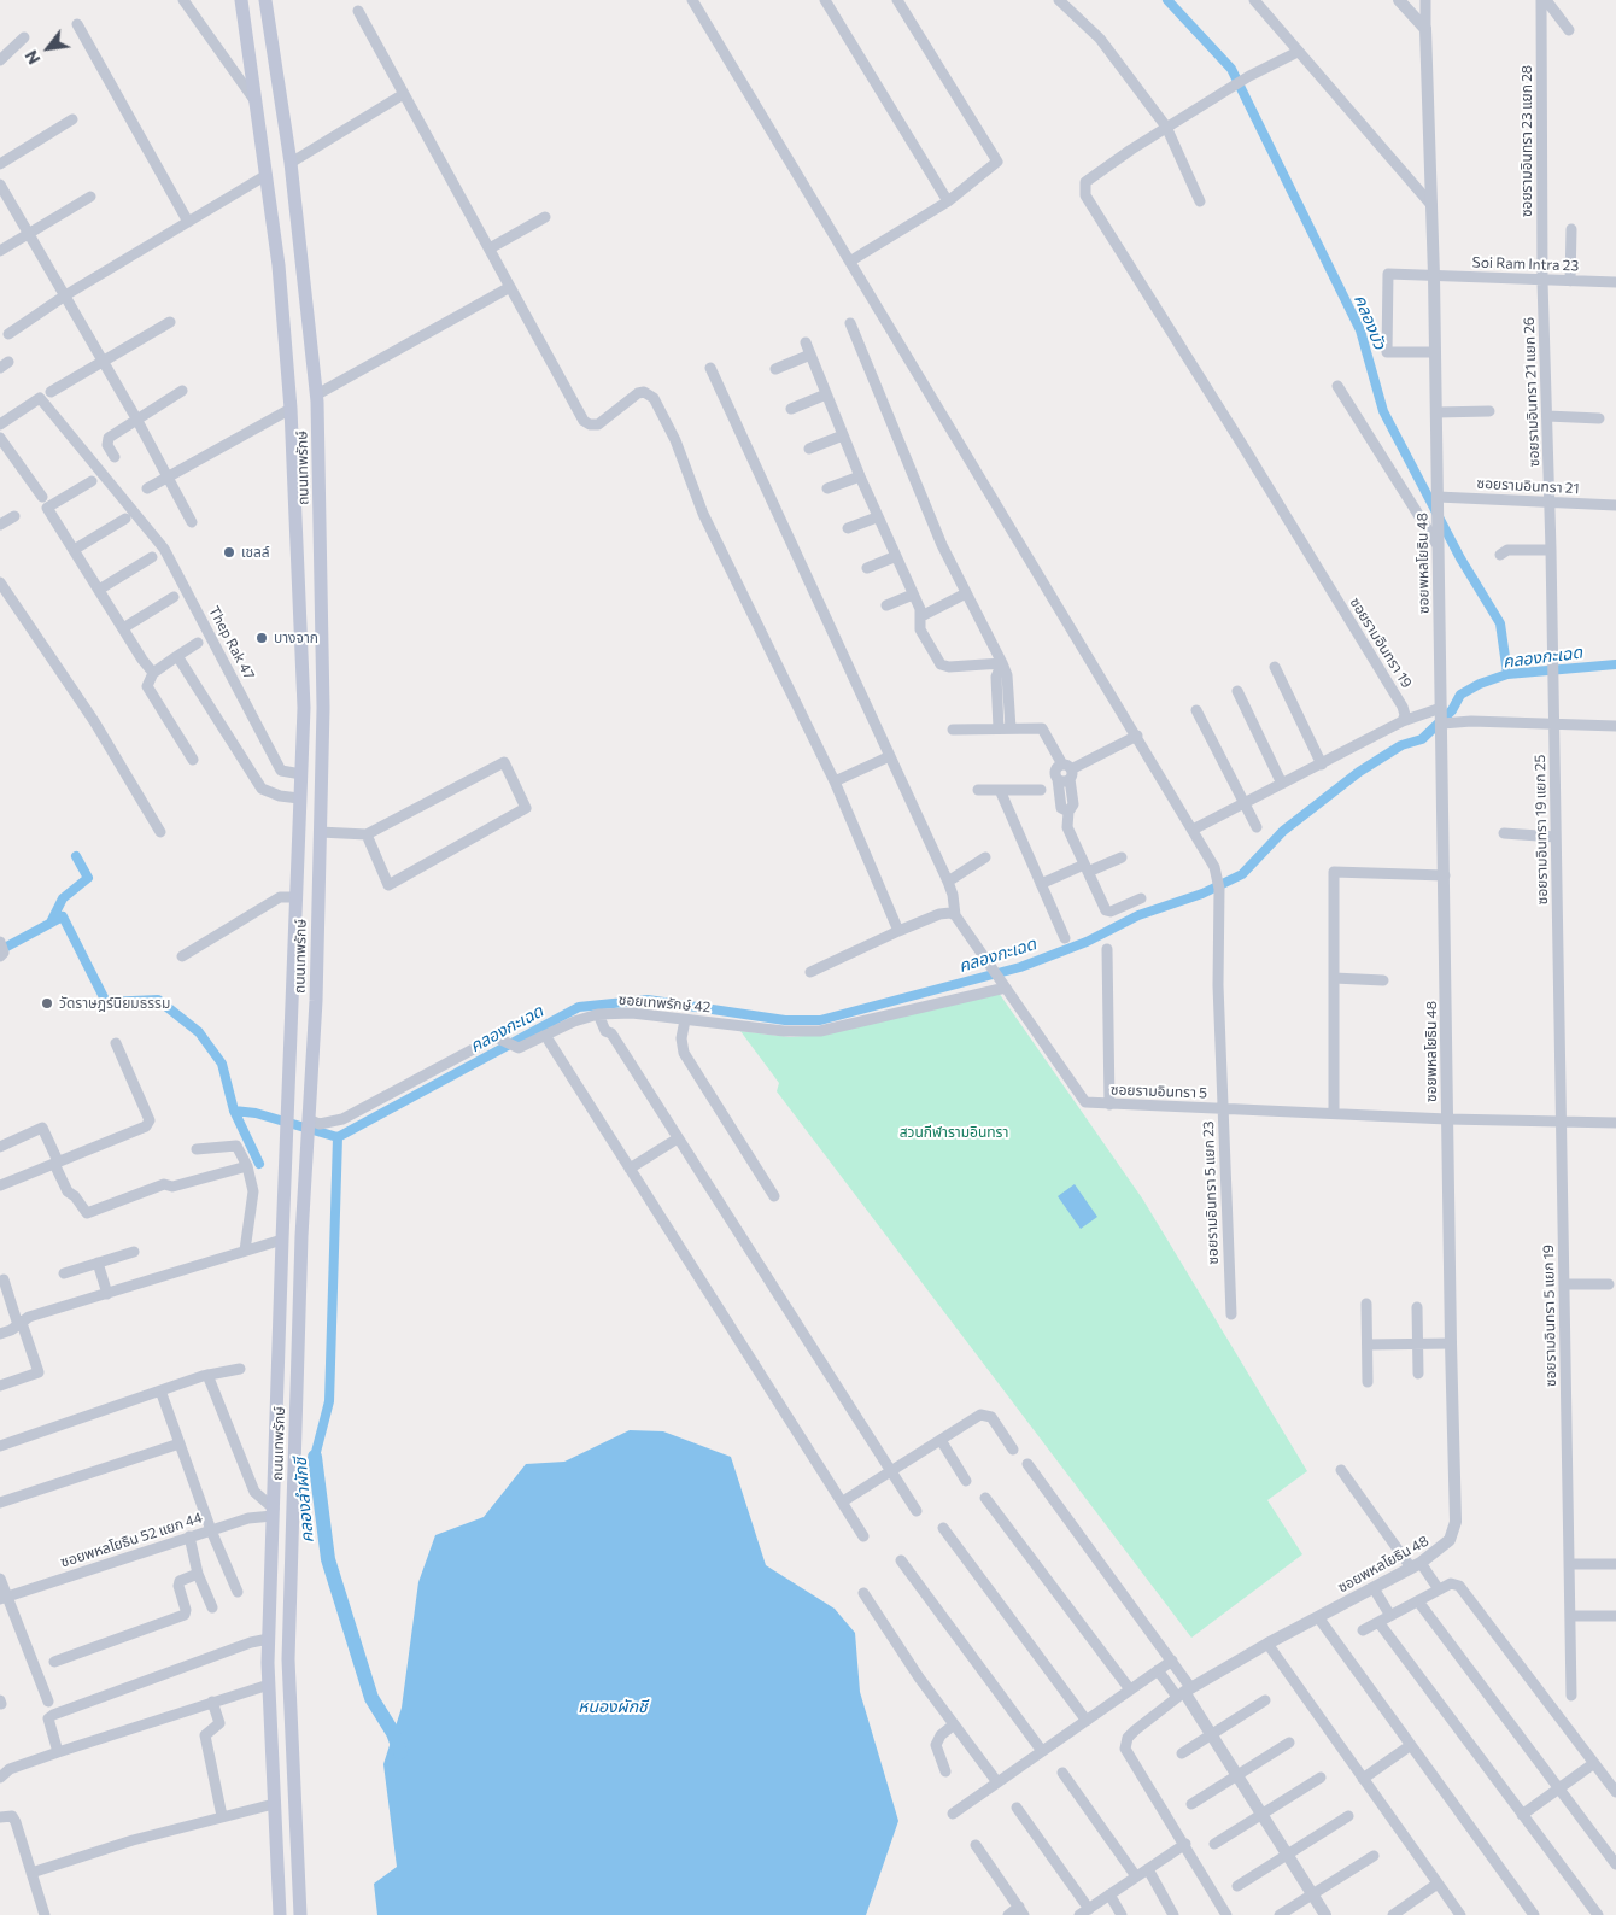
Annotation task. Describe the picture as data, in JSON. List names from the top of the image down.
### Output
{
  "streets": {
    "main road": ["ถนนเทพรักษ์"],
    "street": [
      "ซอยรามอินทรา 23 แยก 28",
      "Soi Ram Intra 23",
      "ซอยรามอินทรา 21 แยก 26",
      "ซอยรามอินทรา 21",
      "ซอยพหลโยธิน 48",
      "Thep Rak 47",
      "ซอยรามอินทรา 19",
      "ซอยรามอินทรา 19 แยก 25",
      "ซอยเทพรักษ์ 42",
      "ซอยรามอินทรา 5",
      "ซอยรามอินทรา 5 แยก 23",
      "ซอยรามอินทรา 5 แยก 19",
      "ซอยพหลโยธิน 52 แยก 44"
    ]
  },
  "crossings": [
    ["ซอยรามอินทรา 23 แยก 28", "Soi Ram Intra 23"],
    ["ซอยรามอินทรา 23 แยก 28", "ซอยรามอินทรา 21 แยก 26"],
    ["Soi Ram Intra 23", "ซอยรามอินทรา 21 แยก 26"],
    ["Soi Ram Intra 23", "ซอยพหลโยธิน 48"],
    ["ซอยรามอินทรา 21 แยก 26", "ซอยรามอินทรา 21"],
    ["ซอยรามอินทรา 21 แยก 26", "ซอยรามอินทรา 19 แยก 25"],
    ["ถนนเทพรักษ์", "Thep Rak 47"],
    ["ถนนเทพรักษ์", "ซอยเทพรักษ์ 42"],
    ["ถนนเทพรักษ์", "ซอยพหลโยธิน 52 แยก 44"],
    ["ซอยรามอินทรา 21", "ซอยพหลโยธิน 48"],
    ["ซอยพหลโยธิน 48", "ซอยรามอินทรา 5"],
    ["ซอยรามอินทรา 19 แยก 25", "ซอยรามอินทรา 5 แยก 19"],
    ["ซอยเทพรักษ์ 42", "ซอยรามอินทรา 5"],
    ["ซอยรามอินทรา 5", "ซอยรามอินทรา 5 แยก 23"],
    ["ซอยรามอินทรา 5", "ซอยรามอินทรา 5 แยก 19"]
  ],
  "water": [
    "คลองบัว",
    "คลองกะเฉด",
    "คลองลำผักชี",
    "หนองผักชี"
  ],
  "parks": ["สวนกีฬารามอินทรา"],
  "places": ["เชลล์", "บางจาก", "วัดราษฎร์นิยมธรรม"],
  "north": "bottom left"
}
